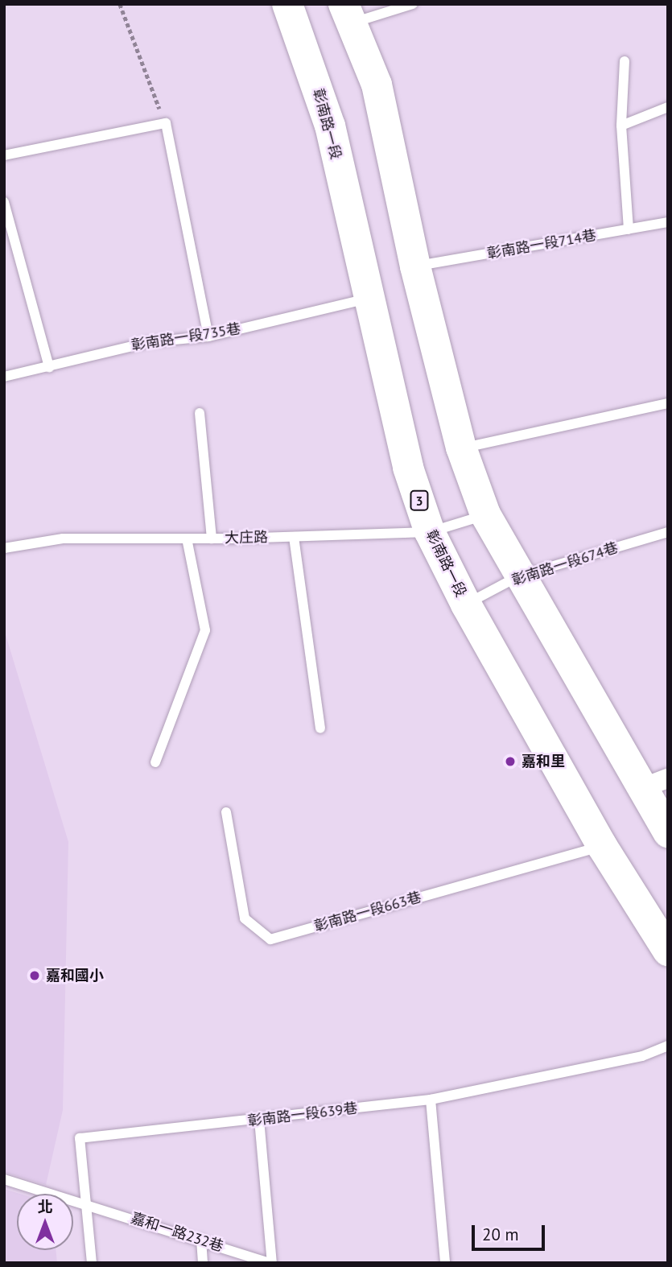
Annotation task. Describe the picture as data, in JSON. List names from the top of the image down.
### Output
{
  "streets": {
    "main road": ["彰南路一段", "3"],
    "lane": [
      "彰南路一段714巷",
      "彰南路一段735巷",
      "大庄路",
      "彰南路一段674巷",
      "彰南路一段663巷",
      "彰南路一段639巷",
      "嘉和一路232巷"
    ]
  },
  "crossings": [
    ["彰南路一段", "彰南路一段735巷"],
    ["彰南路一段", "大庄路"],
    ["彰南路一段", "彰南路一段674巷"],
    ["彰南路一段", "彰南路一段663巷"],
    ["彰南路一段639巷", "嘉和一路232巷"]
  ],
  "places": ["嘉和里", "嘉和國小"],
  "scale_bar": "20 m",
  "north": "top"
}
